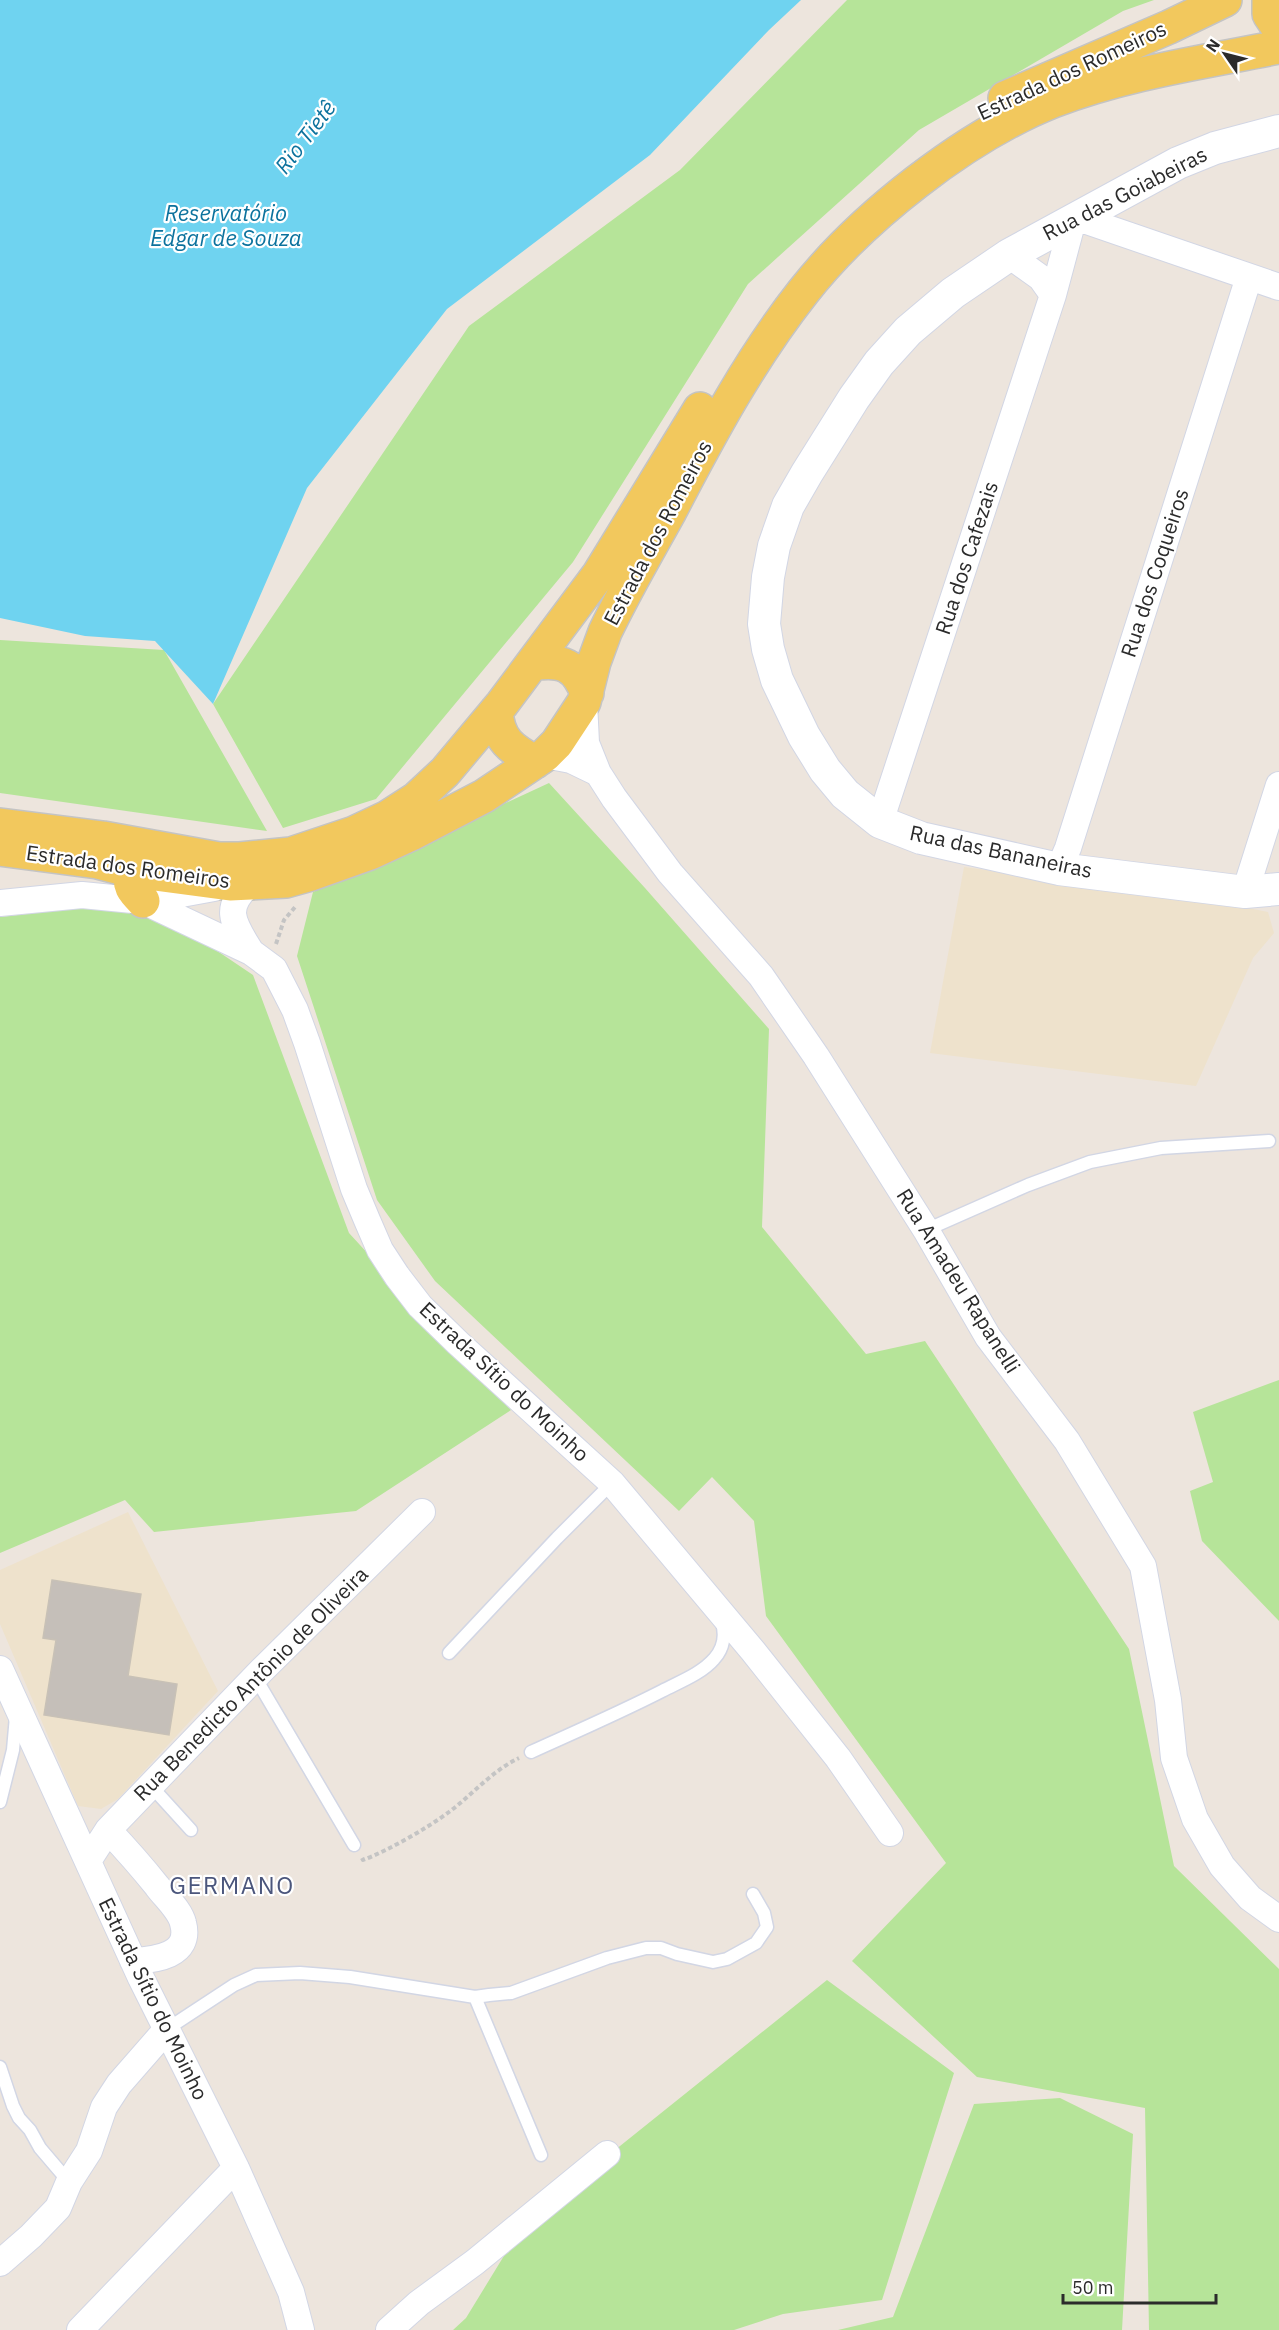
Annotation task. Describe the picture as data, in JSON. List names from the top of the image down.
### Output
{
  "streets": {
    "main road": ["Estrada dos Romeiros"],
    "street": [
      "Rua das Goiabeiras",
      "Rua dos Cafezais",
      "Rua dos Coqueiros",
      "Rua das Bananeiras",
      "Rua Amadeu Rapanelli",
      "Estrada Sítio do Moinho",
      "Rua Benedicto Antônio de Oliveira"
    ]
  },
  "crossings": [
    ["Estrada dos Romeiros", "Rua Amadeu Rapanelli"],
    ["Estrada dos Romeiros", "Estrada Sítio do Moinho"],
    ["Rua das Goiabeiras", "Rua dos Cafezais"],
    ["Rua das Goiabeiras", "Rua das Bananeiras"],
    ["Rua dos Cafezais", "Rua das Bananeiras"],
    ["Rua dos Coqueiros", "Rua das Bananeiras"],
    ["Estrada Sítio do Moinho", "Rua Benedicto Antônio de Oliveira"]
  ],
  "districts": ["GERMANO"],
  "water": ["Rio Tietê", "Reservatório Edgar de Souza"],
  "scale_bar": "50 m",
  "north": "top left"
}
